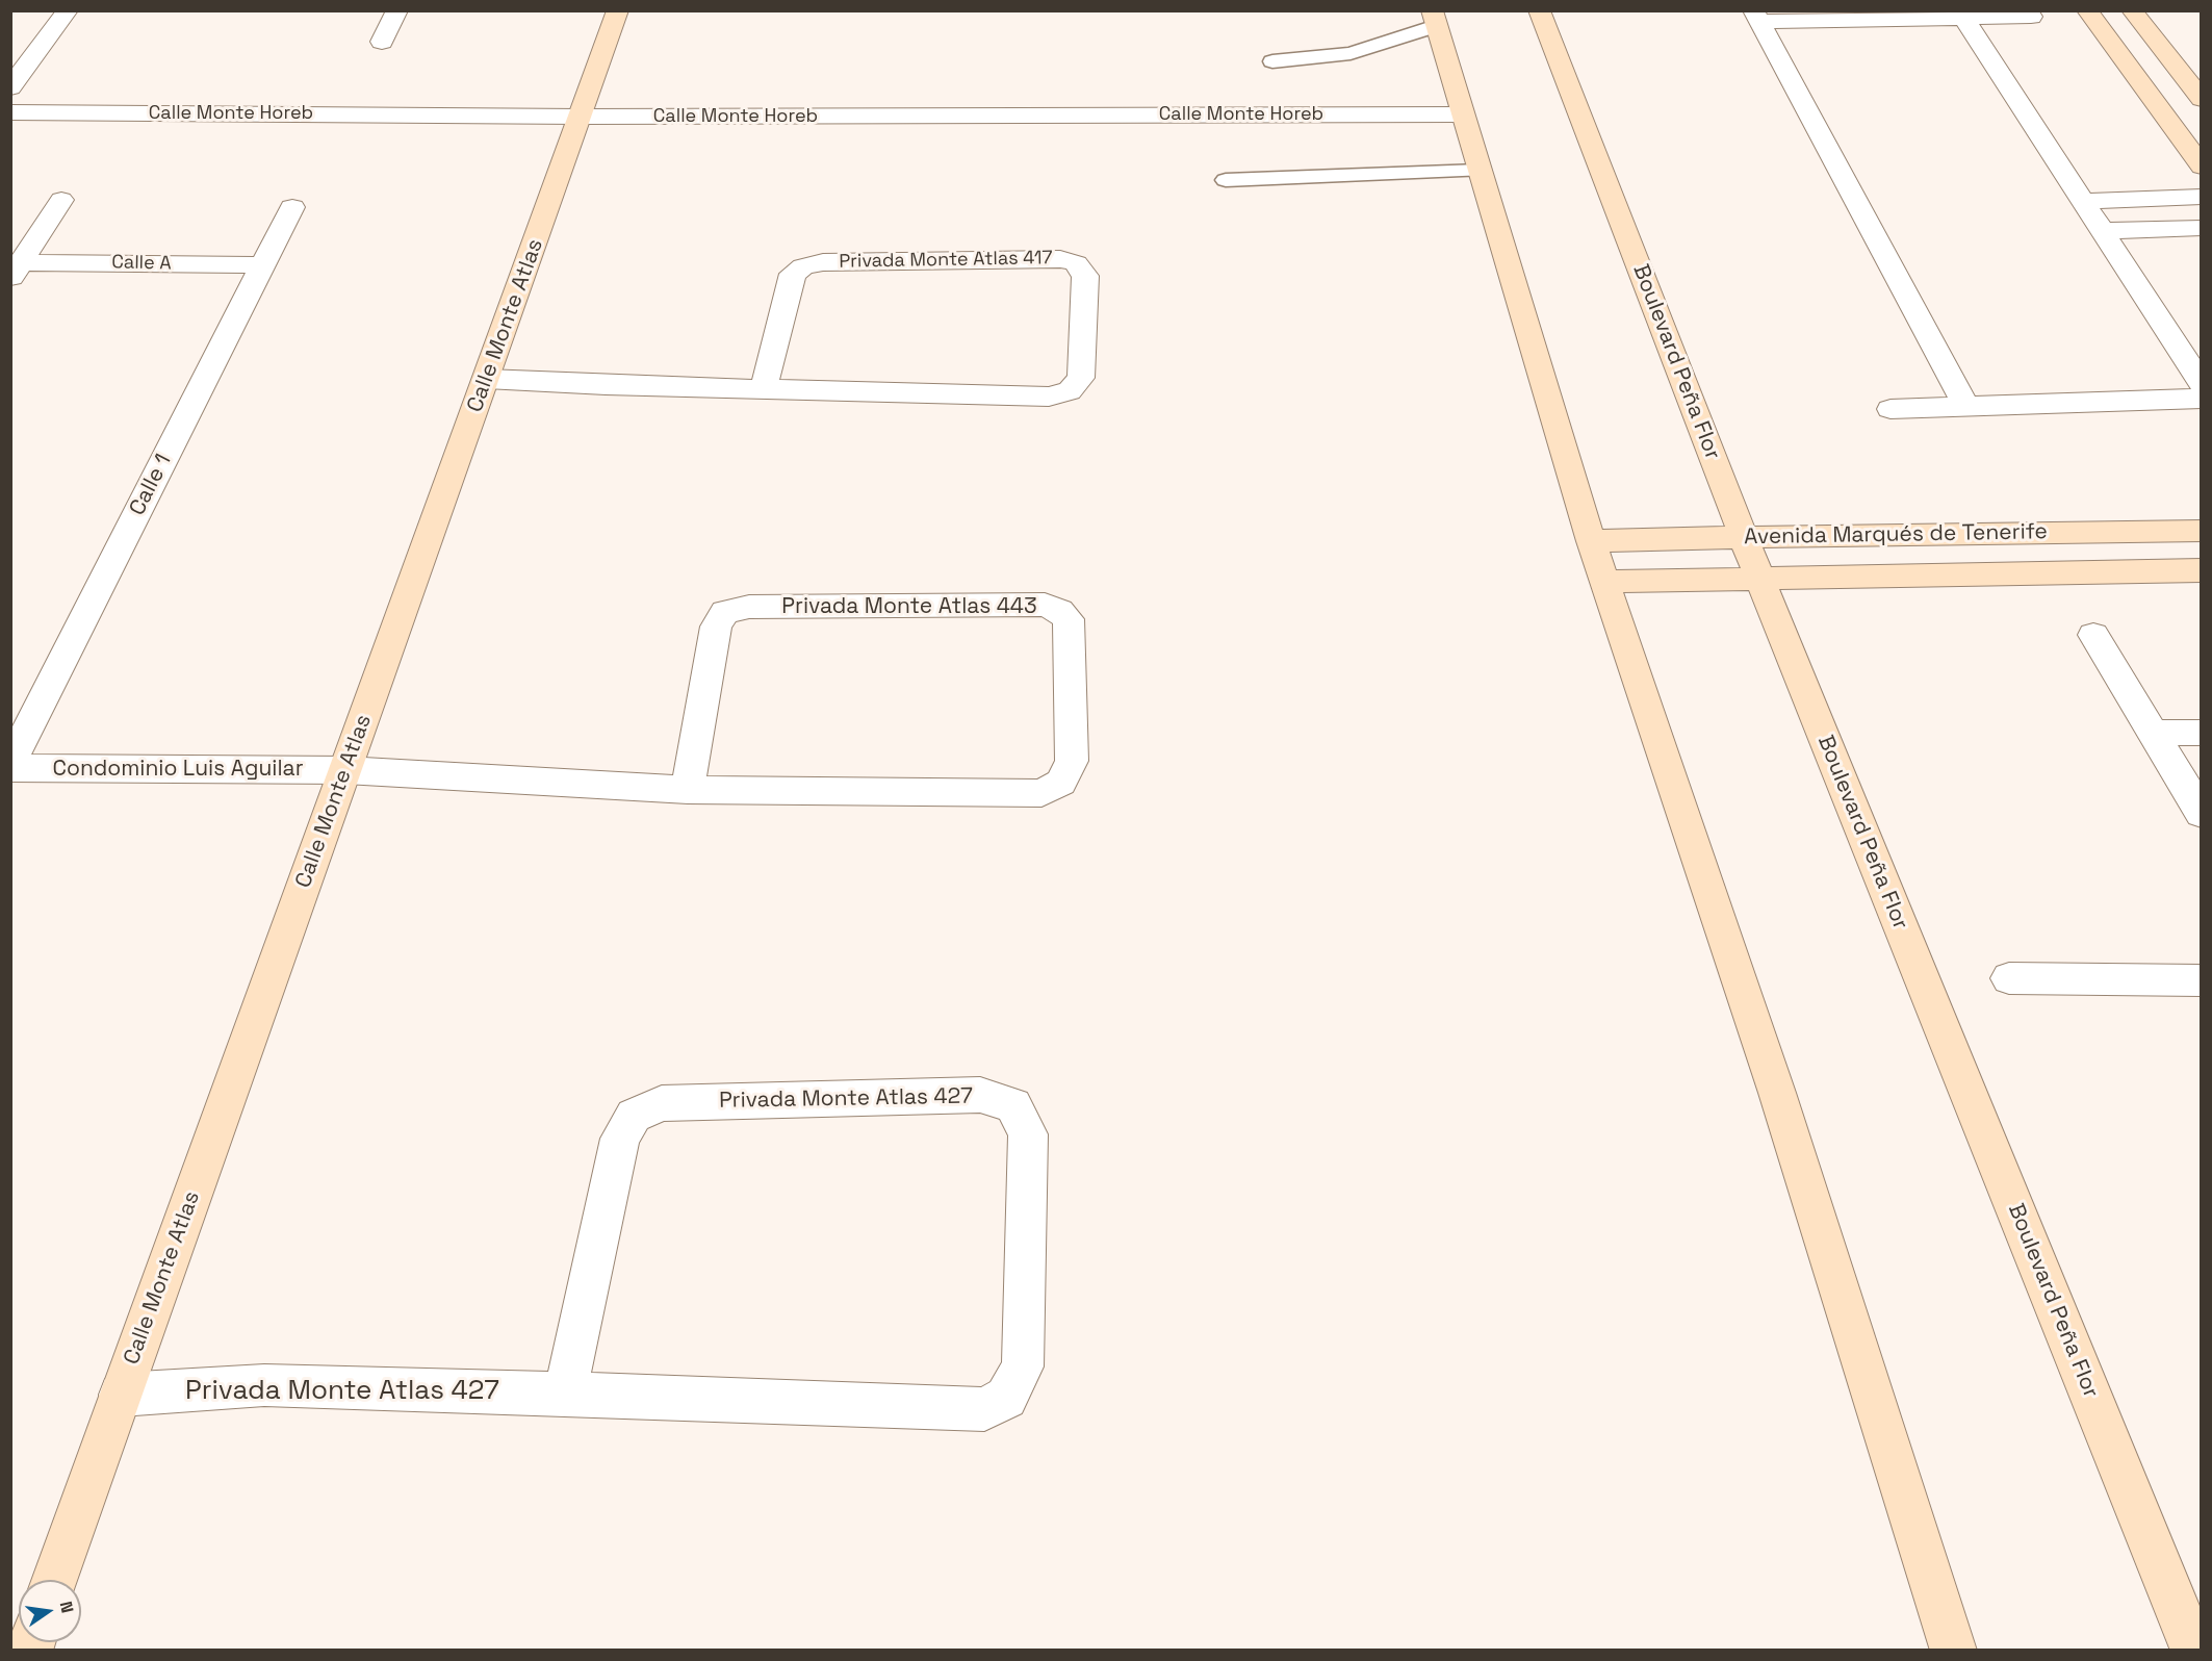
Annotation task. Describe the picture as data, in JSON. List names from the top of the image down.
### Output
{
  "streets": {
    "main road": ["Calle Monte Atlas", "Boulevard Peña Flor", "Avenida Marqués de Tenerife"],
    "street": [
      "Calle Monte Horeb",
      "Privada Monte Atlas 417",
      "Calle A",
      "Calle 1",
      "Privada Monte Atlas 443",
      "Condominio Luis Aguilar",
      "Privada Monte Atlas 427"
    ]
  },
  "crossings": [
    ["Calle Monte Horeb", "Calle Monte Atlas"],
    ["Privada Monte Atlas 417", "Calle Monte Atlas"],
    ["Calle A", "Calle 1"],
    ["Calle Monte Atlas", "Privada Monte Atlas 443"],
    ["Calle Monte Atlas", "Condominio Luis Aguilar"],
    ["Calle Monte Atlas", "Privada Monte Atlas 427"],
    ["Boulevard Peña Flor", "Avenida Marqués de Tenerife"],
    ["Calle 1", "Condominio Luis Aguilar"],
    ["Privada Monte Atlas 443", "Condominio Luis Aguilar"]
  ],
  "north": "right"
}
